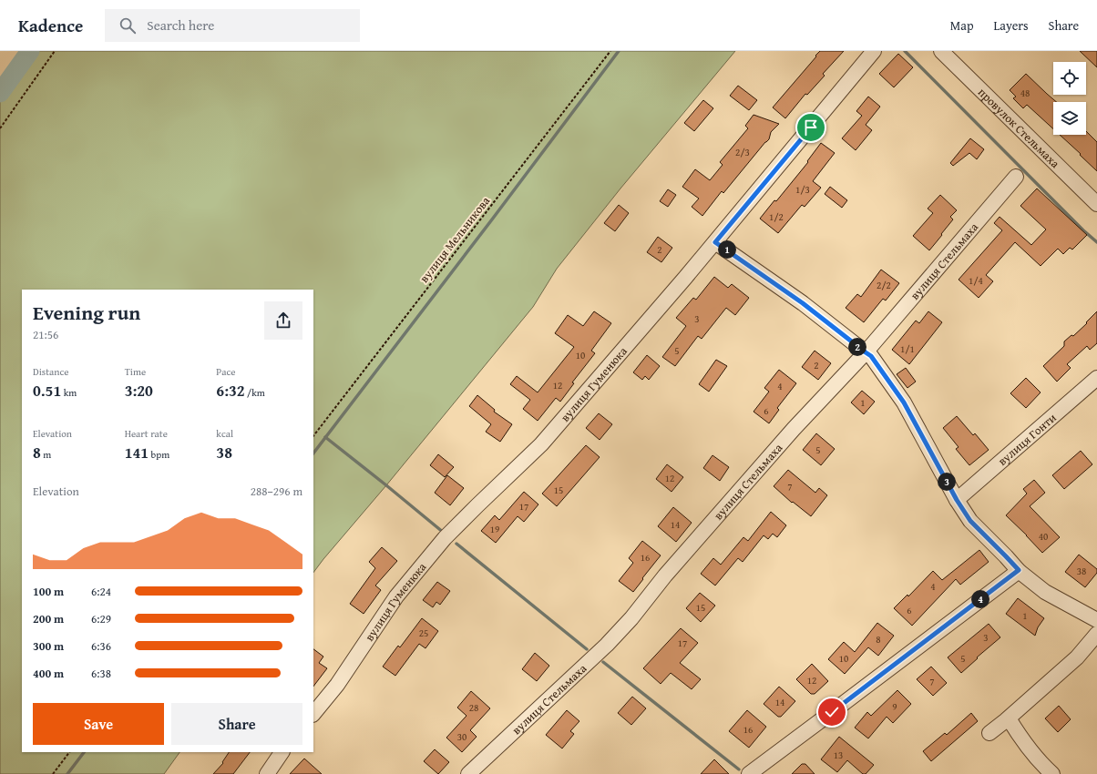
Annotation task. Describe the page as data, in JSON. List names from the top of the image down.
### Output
{
  "streets": {
    "street": [
      "провулок Стельмаха",
      "вулиця Стельмаха",
      "вулиця Гуменюка",
      "вулиця Гонти"
    ],
    "path": ["вулиця Мельникова"]
  },
  "house_numbers": [
    "48",
    "2/3",
    "1/3",
    "1/2",
    "2",
    "1/4",
    "2/2",
    "3",
    "1/1",
    "5",
    "10",
    "2",
    "12",
    "4",
    "1",
    "6",
    "5",
    "12",
    "7",
    "15",
    "17",
    "14",
    "19",
    "40",
    "16",
    "38",
    "4",
    "15",
    "6",
    "1",
    "25",
    "3",
    "8",
    "17",
    "10",
    "5",
    "12",
    "7",
    "14",
    "9",
    "28",
    "16",
    "30",
    "13"
  ],
  "page": {
    "header": "Kadence",
    "search": "Search here",
    "nav": ["Map", "Layers", "Share"],
    "pins": [
      "1",
      "2",
      "3",
      "4"
    ],
    "heading": ["Evening run", "21:56"],
    "stats": [
      ["Distance", "0.51 km"],
      ["Time", "3:20"],
      ["Pace", "6:32 /km"],
      ["Elevation", "8 m"],
      ["Heart rate", "141 bpm"],
      ["kcal", "38"]
    ],
    "chart": ["Elevation", "288–296 m"],
    "list": [
      {
        "name": "100 m",
        "note": "6:24"
      },
      {
        "name": "200 m",
        "note": "6:29"
      },
      {
        "name": "300 m",
        "note": "6:36"
      },
      {
        "name": "400 m",
        "note": "6:38"
      }
    ],
    "buttons": ["Save", "Share"]
  }
}
